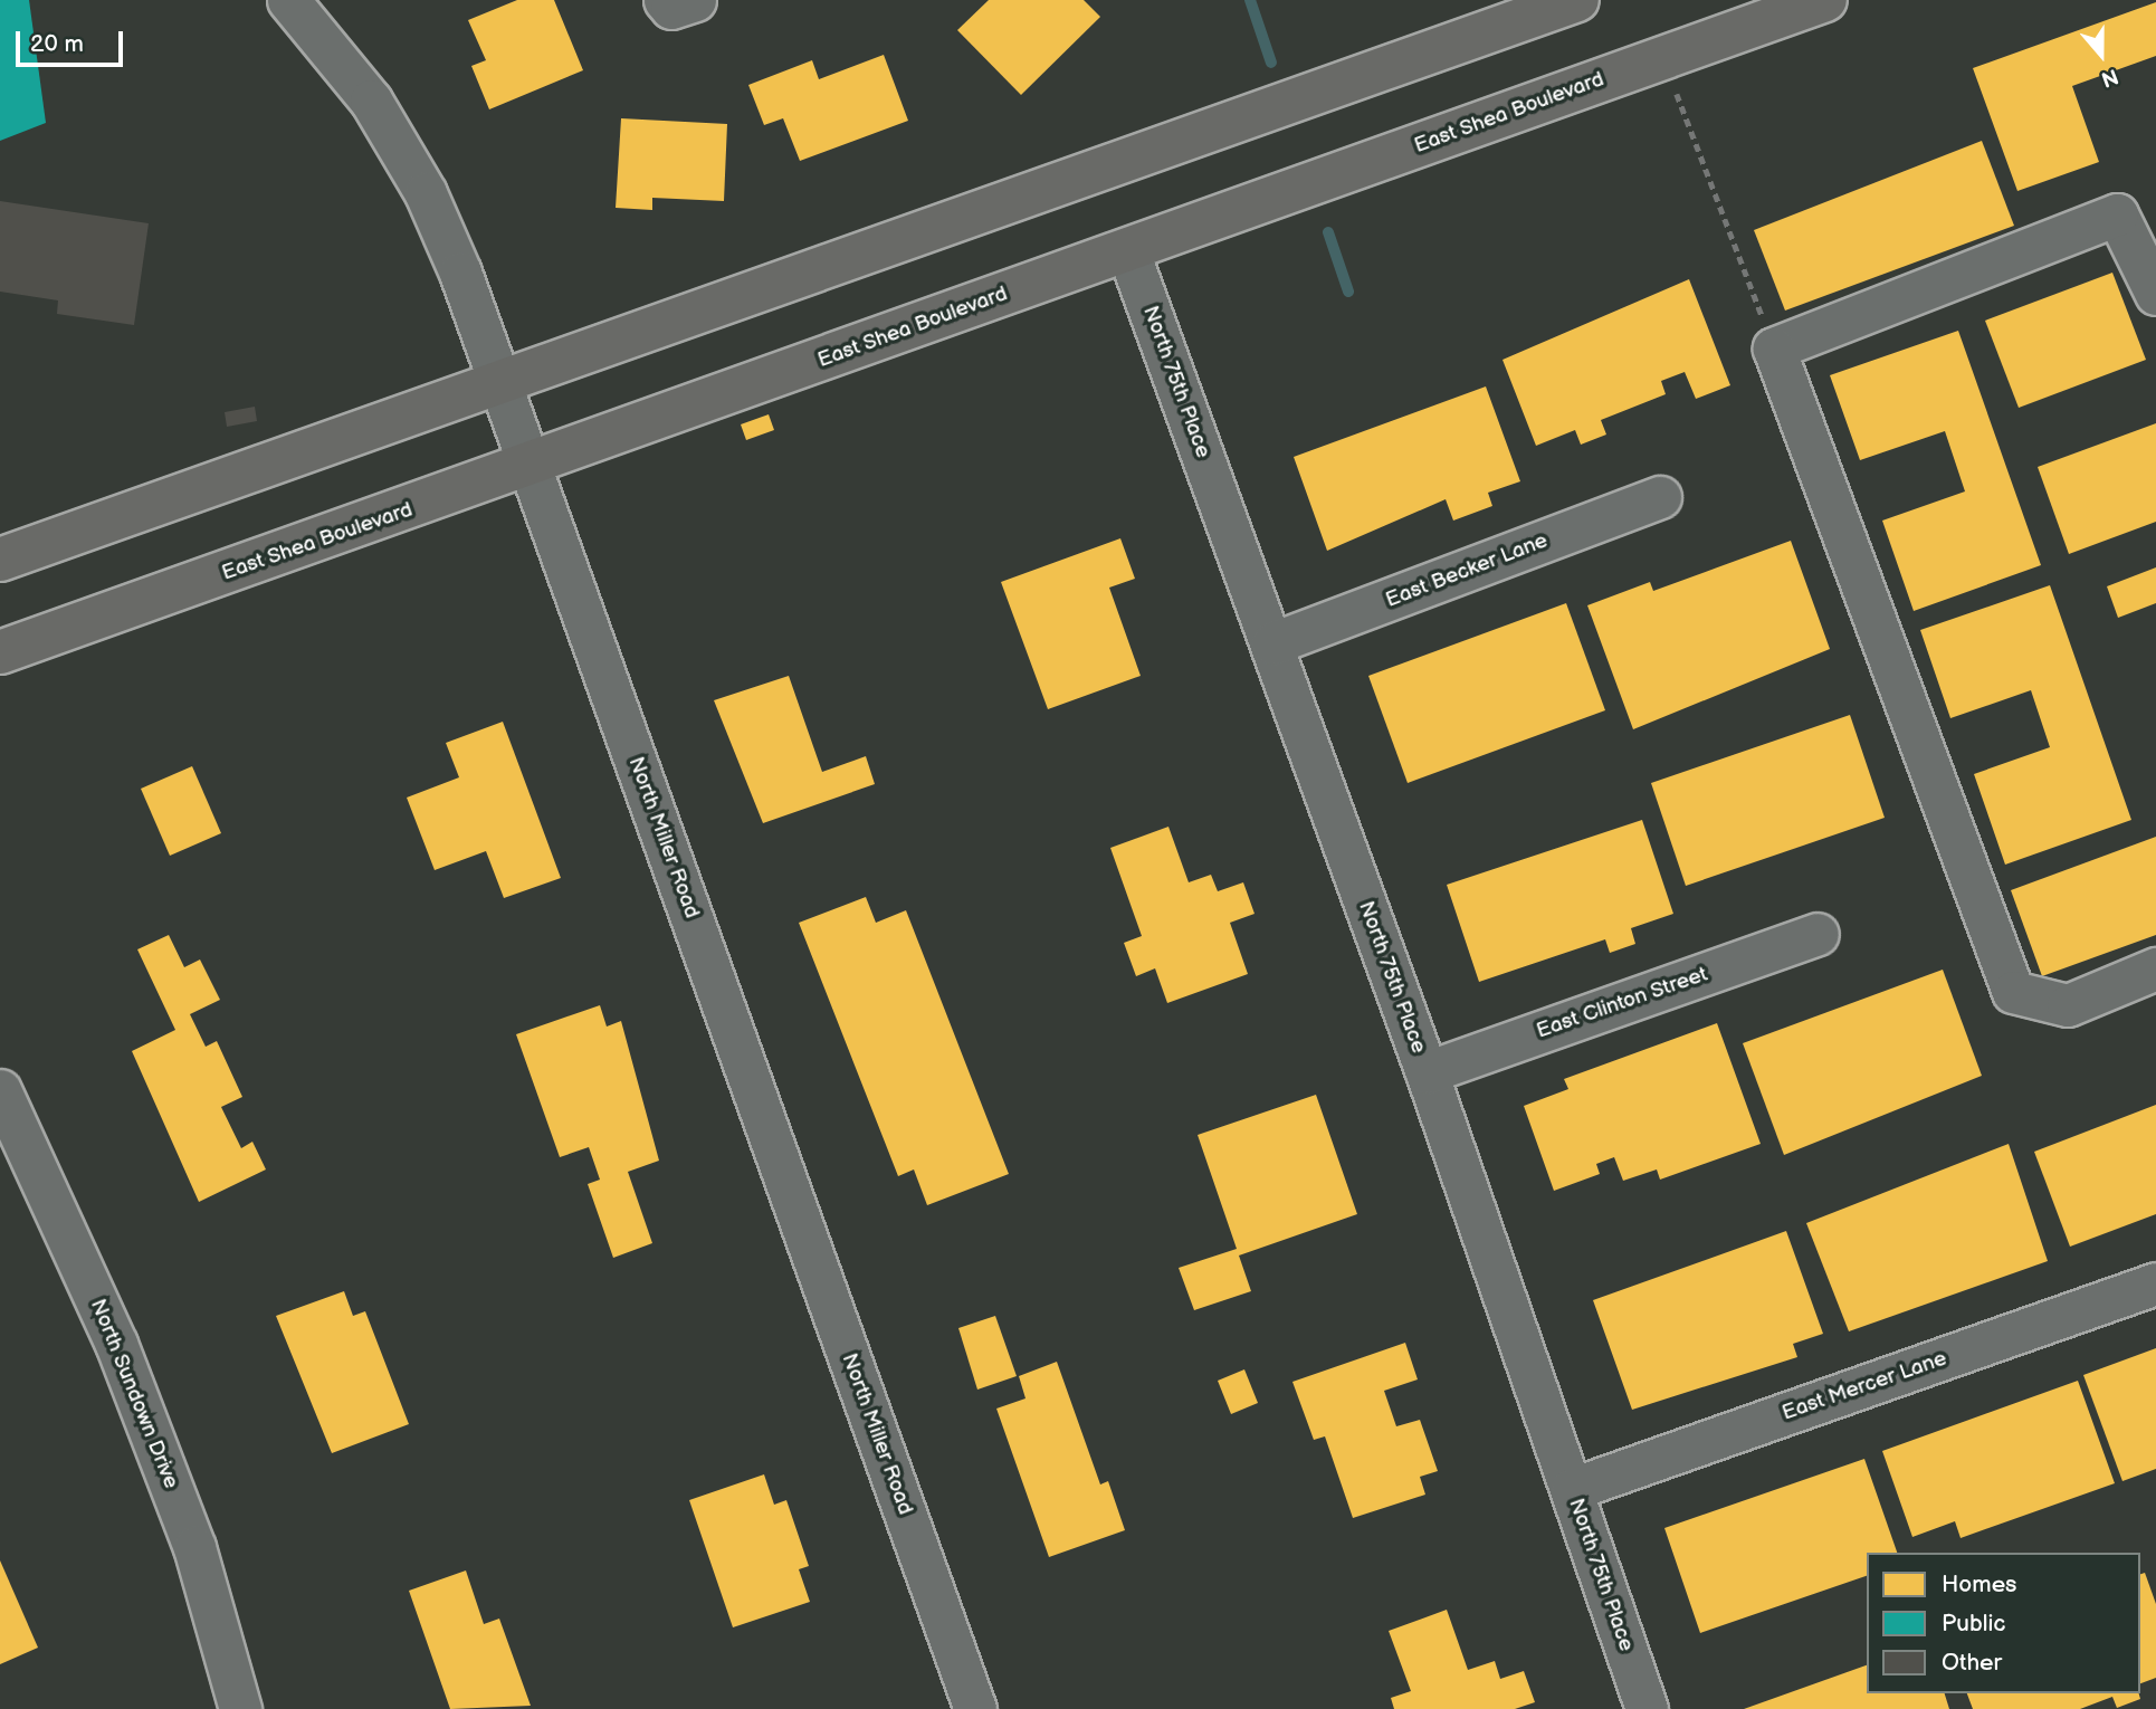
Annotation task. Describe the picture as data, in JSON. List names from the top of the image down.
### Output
{
  "streets": {
    "main road": ["East Shea Boulevard"],
    "street": [
      "North 75th Place",
      "East Becker Lane",
      "North Miller Road",
      "East Clinton Street",
      "East Mercer Lane",
      "North Sundown Drive"
    ]
  },
  "crossings": [
    ["East Shea Boulevard", "North 75th Place"],
    ["East Shea Boulevard", "North Miller Road"],
    ["North 75th Place", "East Becker Lane"],
    ["North 75th Place", "East Clinton Street"],
    ["North 75th Place", "East Mercer Lane"]
  ],
  "legend": ["Homes", "Public", "Other"],
  "scale_bar": "20 m",
  "north": "bottom"
}
